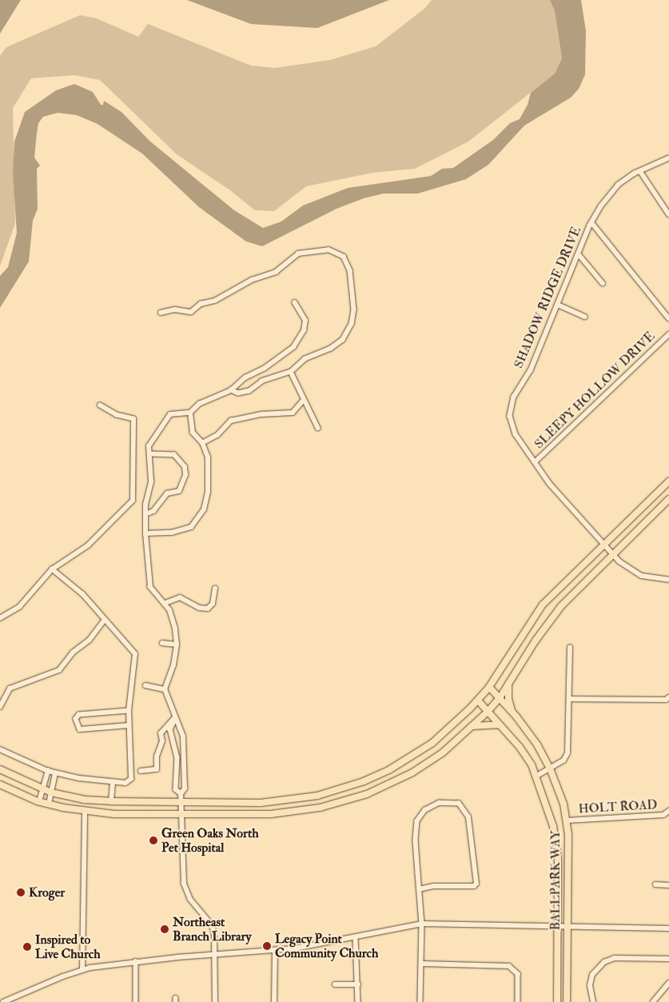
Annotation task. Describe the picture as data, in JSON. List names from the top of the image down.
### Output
{
  "streets": {
    "main road": ["BALLPARK WAY"],
    "street": ["SHADOW RIDGE DRIVE", "SLEEPY HOLLOW DRIVE", "HOLT ROAD"]
  },
  "crossings": [
    ["SHADOW RIDGE DRIVE", "SLEEPY HOLLOW DRIVE"],
    ["HOLT ROAD", "BALLPARK WAY"]
  ],
  "places": [
    "Green Oaks North Pet Hospital",
    "Kroger",
    "Northeast Branch Library",
    "Legacy Point Community Church",
    "Inspired to Live Church"
  ]
}
